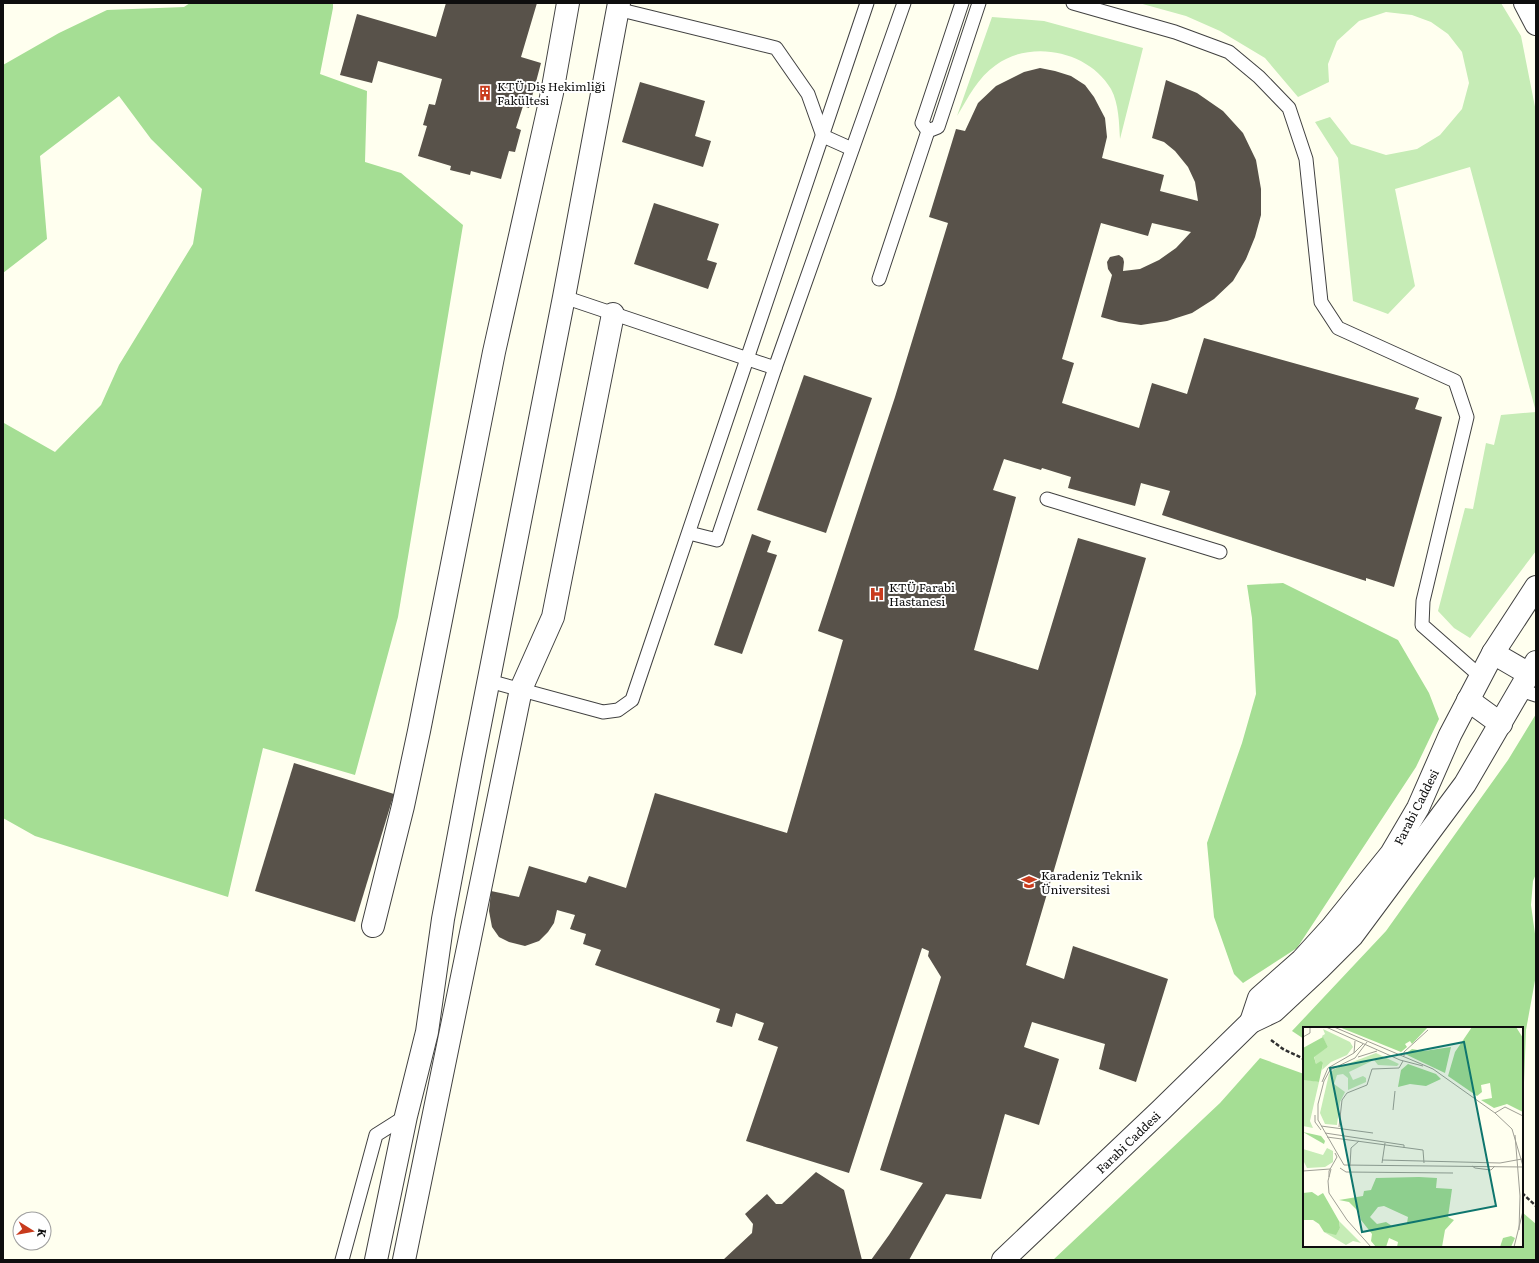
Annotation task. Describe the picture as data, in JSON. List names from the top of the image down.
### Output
{
  "streets": {
    "street": ["Farabi Caddesi"]
  },
  "places": {
    "building": ["KTÜ Diş Hekimliği Fakültesi"],
    "hospital": ["KTÜ Farabi Hastanesi"],
    "school or university": ["Karadeniz Teknik Üniversitesi"]
  },
  "north": "right"
}
